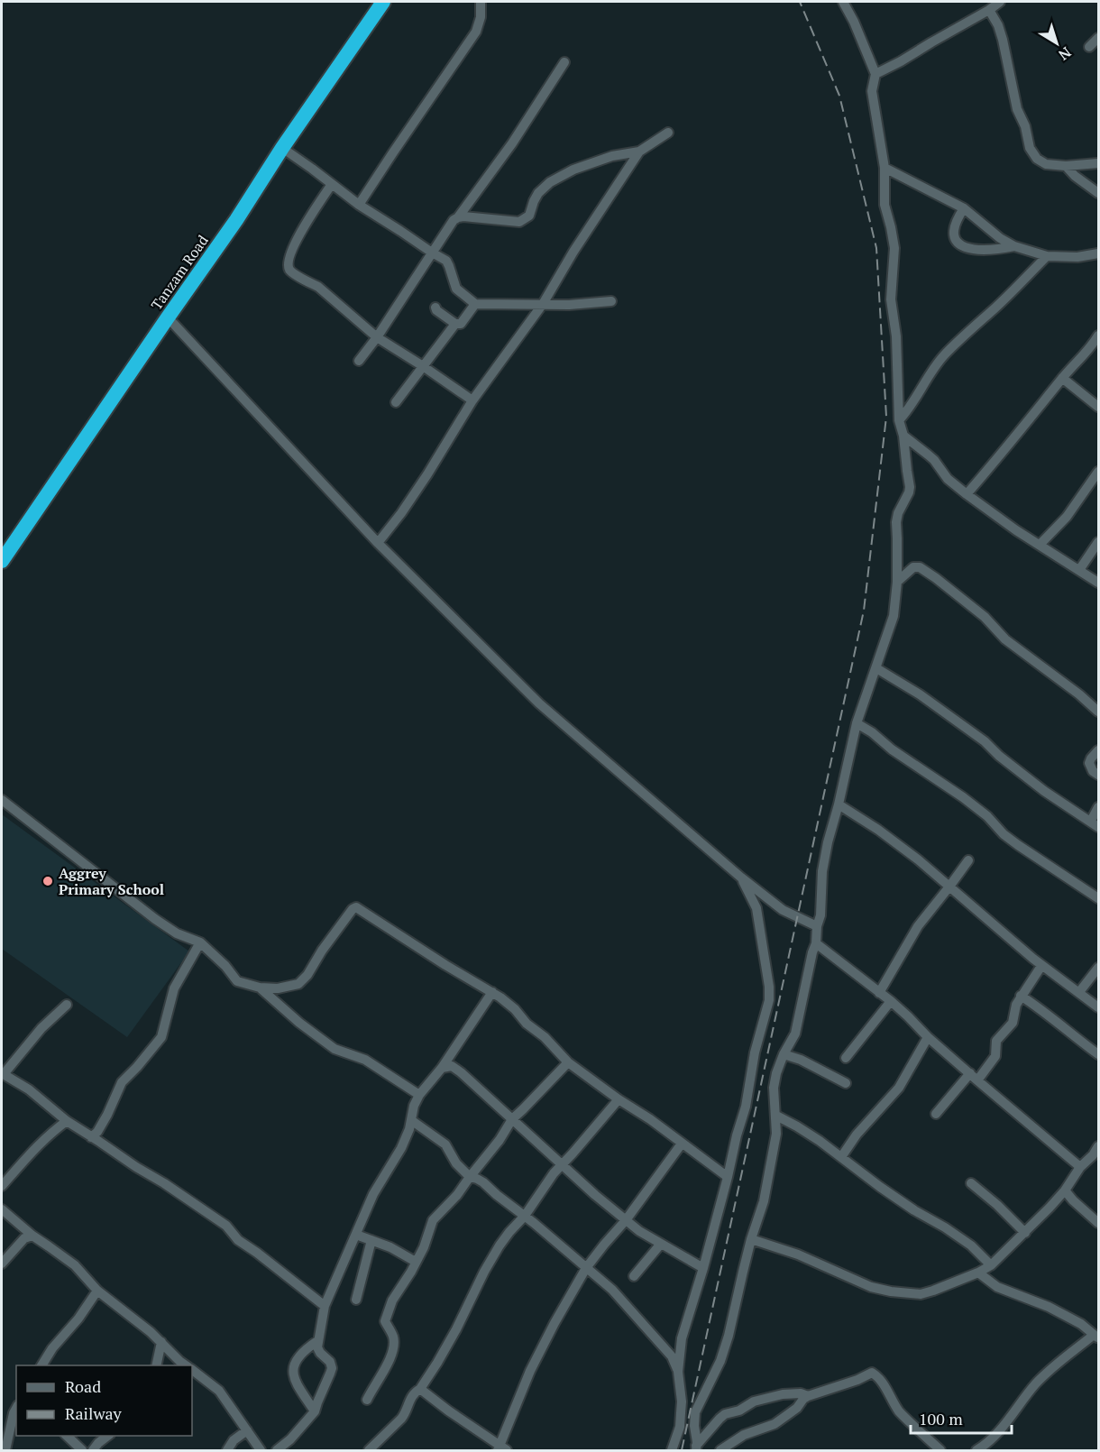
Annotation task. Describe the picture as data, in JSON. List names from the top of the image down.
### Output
{
  "streets": {
    "highway": ["Tanzam Road"]
  },
  "places": ["Aggrey Primary School"],
  "legend": ["Road", "Railway"],
  "scale_bar": "100 m",
  "north": "bottom right"
}
